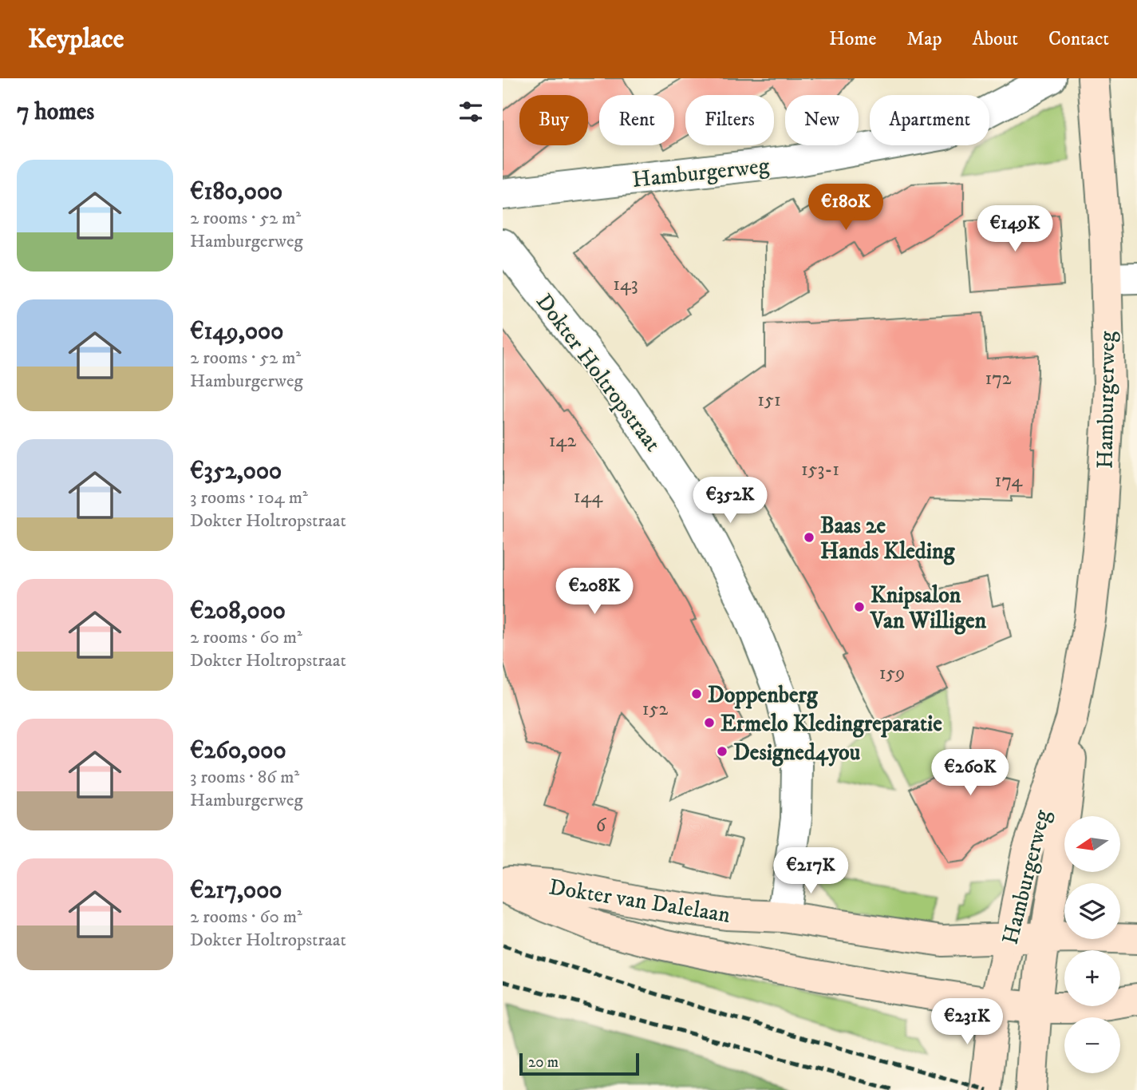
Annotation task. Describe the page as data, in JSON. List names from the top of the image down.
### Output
{
  "streets": {
    "street": ["Hamburgerweg", "Dokter Holtropstraat", "Dokter van Dalelaan"]
  },
  "crossings": [
    ["Hamburgerweg", "Dokter van Dalelaan"],
    ["Dokter Holtropstraat", "Dokter van Dalelaan"]
  ],
  "places": [
    "Baas 2e Hands Kleding",
    "Knipsalon Van Willigen",
    "Doppenberg",
    "Ermelo Kledingreparatie",
    "Designed4you"
  ],
  "house_numbers": [
    "143",
    "172",
    "151",
    "142",
    "153-1",
    "174",
    "144",
    "159",
    "152",
    "6"
  ],
  "scale_bar": "20 m",
  "north": "left",
  "page": {
    "header": "Keyplace",
    "nav": [
      "Home",
      "Map",
      "About",
      "Contact"
    ],
    "heading": "7 homes",
    "chip": [
      "Buy",
      "Rent",
      "Filters",
      "New",
      "Apartment"
    ],
    "list": [
      {
        "name": "€180,000",
        "note": "2 rooms · 52 m² · Hamburgerweg"
      },
      {
        "name": "€149,000",
        "note": "2 rooms · 52 m² · Hamburgerweg"
      },
      {
        "name": "€352,000",
        "note": "3 rooms · 104 m² · Dokter Holtropstraat"
      },
      {
        "name": "€208,000",
        "note": "2 rooms · 60 m² · Dokter Holtropstraat"
      },
      {
        "name": "€260,000",
        "note": "3 rooms · 86 m² · Hamburgerweg"
      },
      {
        "name": "€217,000",
        "note": "2 rooms · 60 m² · Dokter Holtropstraat"
      }
    ],
    "price": [
      "€180K",
      "€149K",
      "€352K",
      "€208K",
      "€260K",
      "€217K",
      "€231K"
    ],
    "map_buttons": ["+", "−"],
    "scale": "20 m"
  }
}
